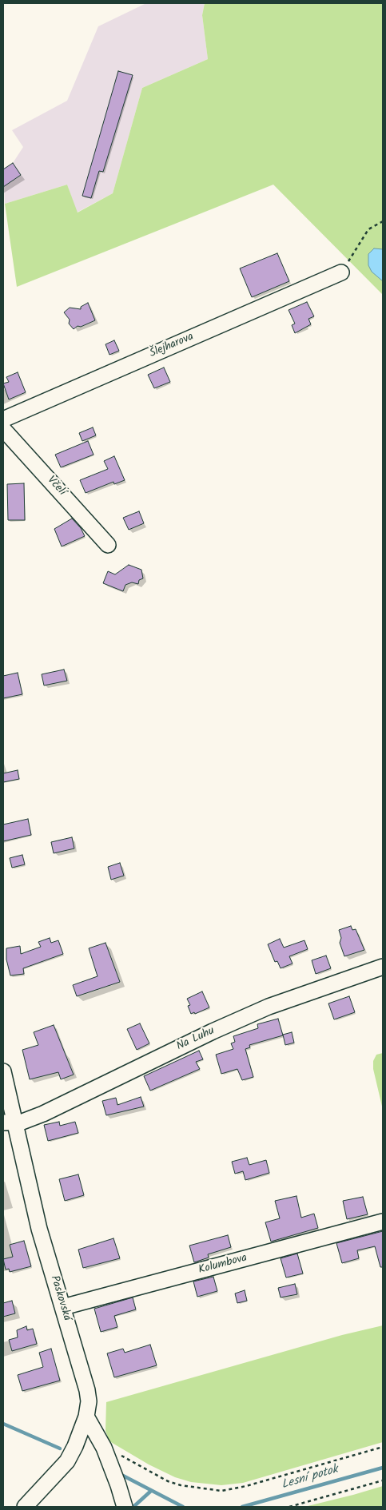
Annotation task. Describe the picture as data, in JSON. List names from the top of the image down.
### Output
{
  "streets": {
    "street": [
      "Šlejharova",
      "Včelí",
      "Na Luhu",
      "Kolumbova",
      "Paskovská"
    ]
  },
  "crossings": [
    ["Na Luhu", "Paskovská"],
    ["Kolumbova", "Paskovská"]
  ],
  "water": ["Lesní potok"]
}
